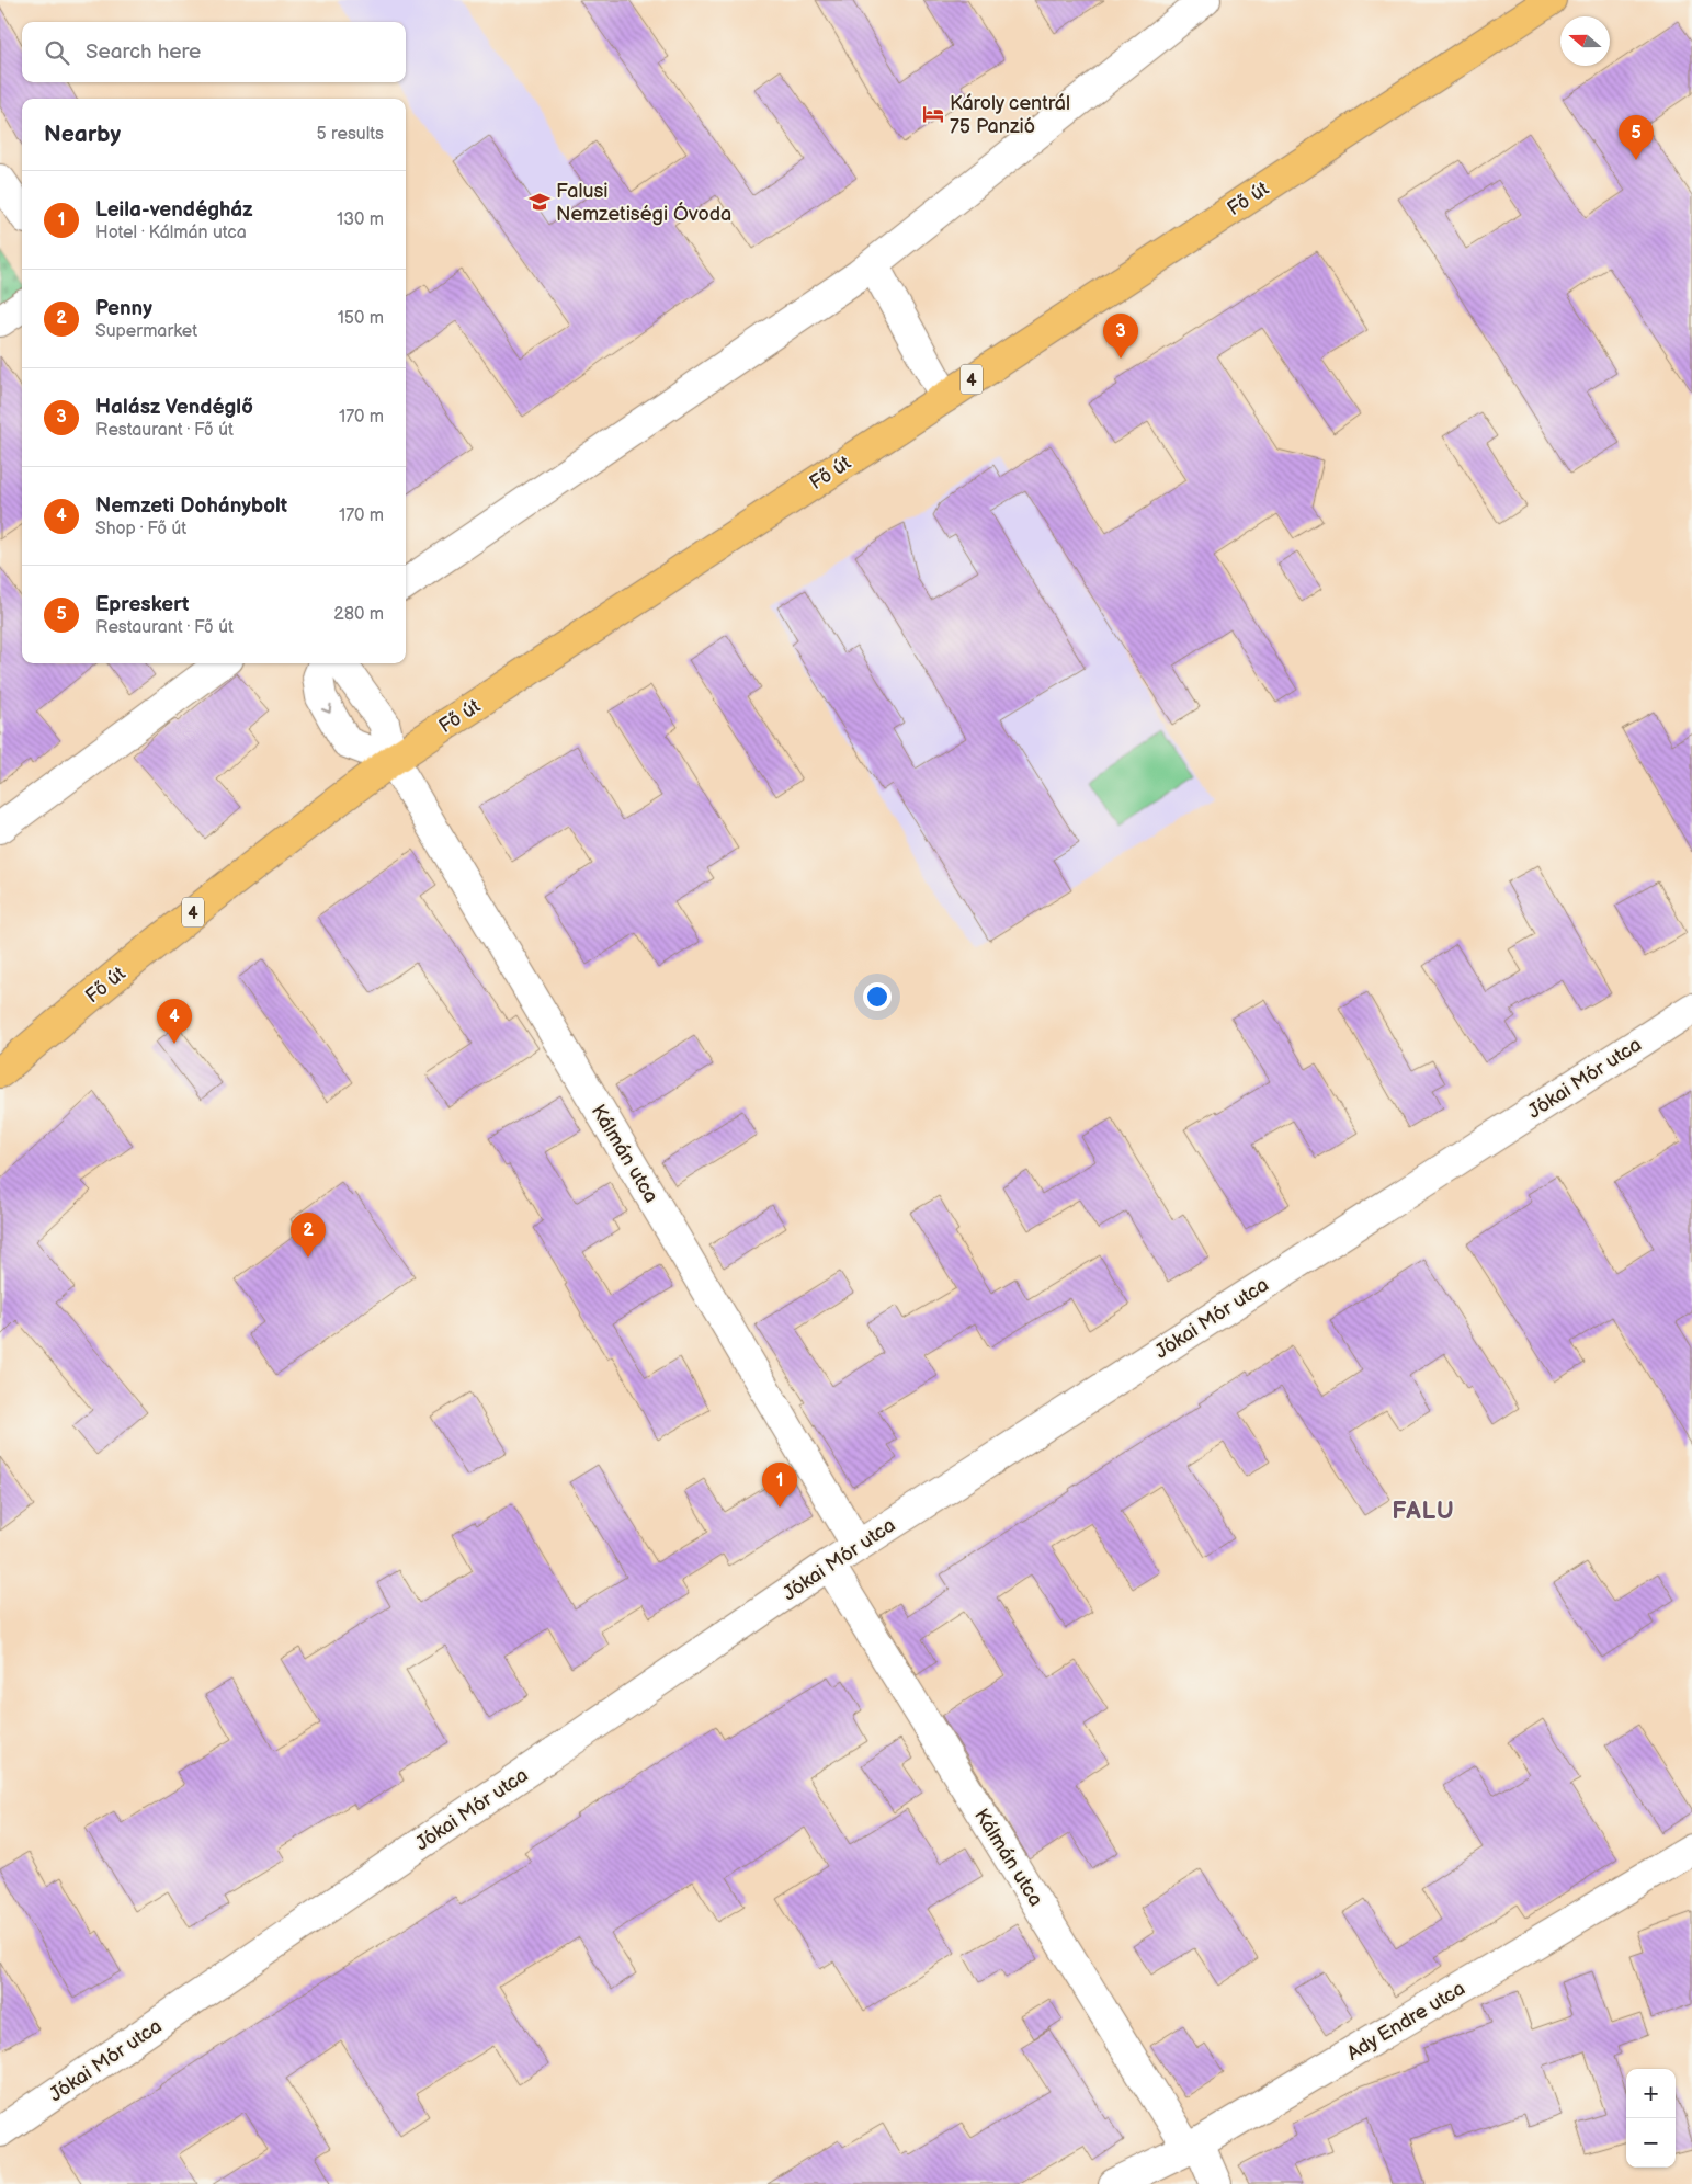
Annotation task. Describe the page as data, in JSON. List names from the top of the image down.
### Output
{
  "streets": {
    "main road": ["Fő út", "4"],
    "street": ["Jókai Mór utca", "Kálmán utca", "Ady Endre utca"]
  },
  "crossings": [
    ["Fő út", "Kálmán utca"],
    ["Jókai Mór utca", "Kálmán utca"],
    ["Kálmán utca", "Ady Endre utca"]
  ],
  "districts": ["FALU"],
  "places": {
    "hotel": ["Károly centrál 75 Panzió"],
    "school or university": ["Falusi Nemzetiségi Óvoda"]
  },
  "north": "left",
  "page": {
    "search": "Search here",
    "heading": ["Nearby", "5 results"],
    "pins": [
      "5",
      "3",
      "4",
      "2",
      "1"
    ],
    "list": [
      {
        "mark": "1",
        "name": "Leila-vendégház",
        "note": "Hotel · Kálmán utca",
        "value": "130 m"
      },
      {
        "mark": "2",
        "name": "Penny",
        "note": "Supermarket",
        "value": "150 m"
      },
      {
        "mark": "3",
        "name": "Halász Vendéglő",
        "note": "Restaurant · Fő út",
        "value": "170 m"
      },
      {
        "mark": "4",
        "name": "Nemzeti Dohánybolt",
        "note": "Shop · Fő út",
        "value": "170 m"
      },
      {
        "mark": "5",
        "name": "Epreskert",
        "note": "Restaurant · Fő út",
        "value": "280 m"
      }
    ],
    "map_buttons": ["+", "−"]
  }
}
